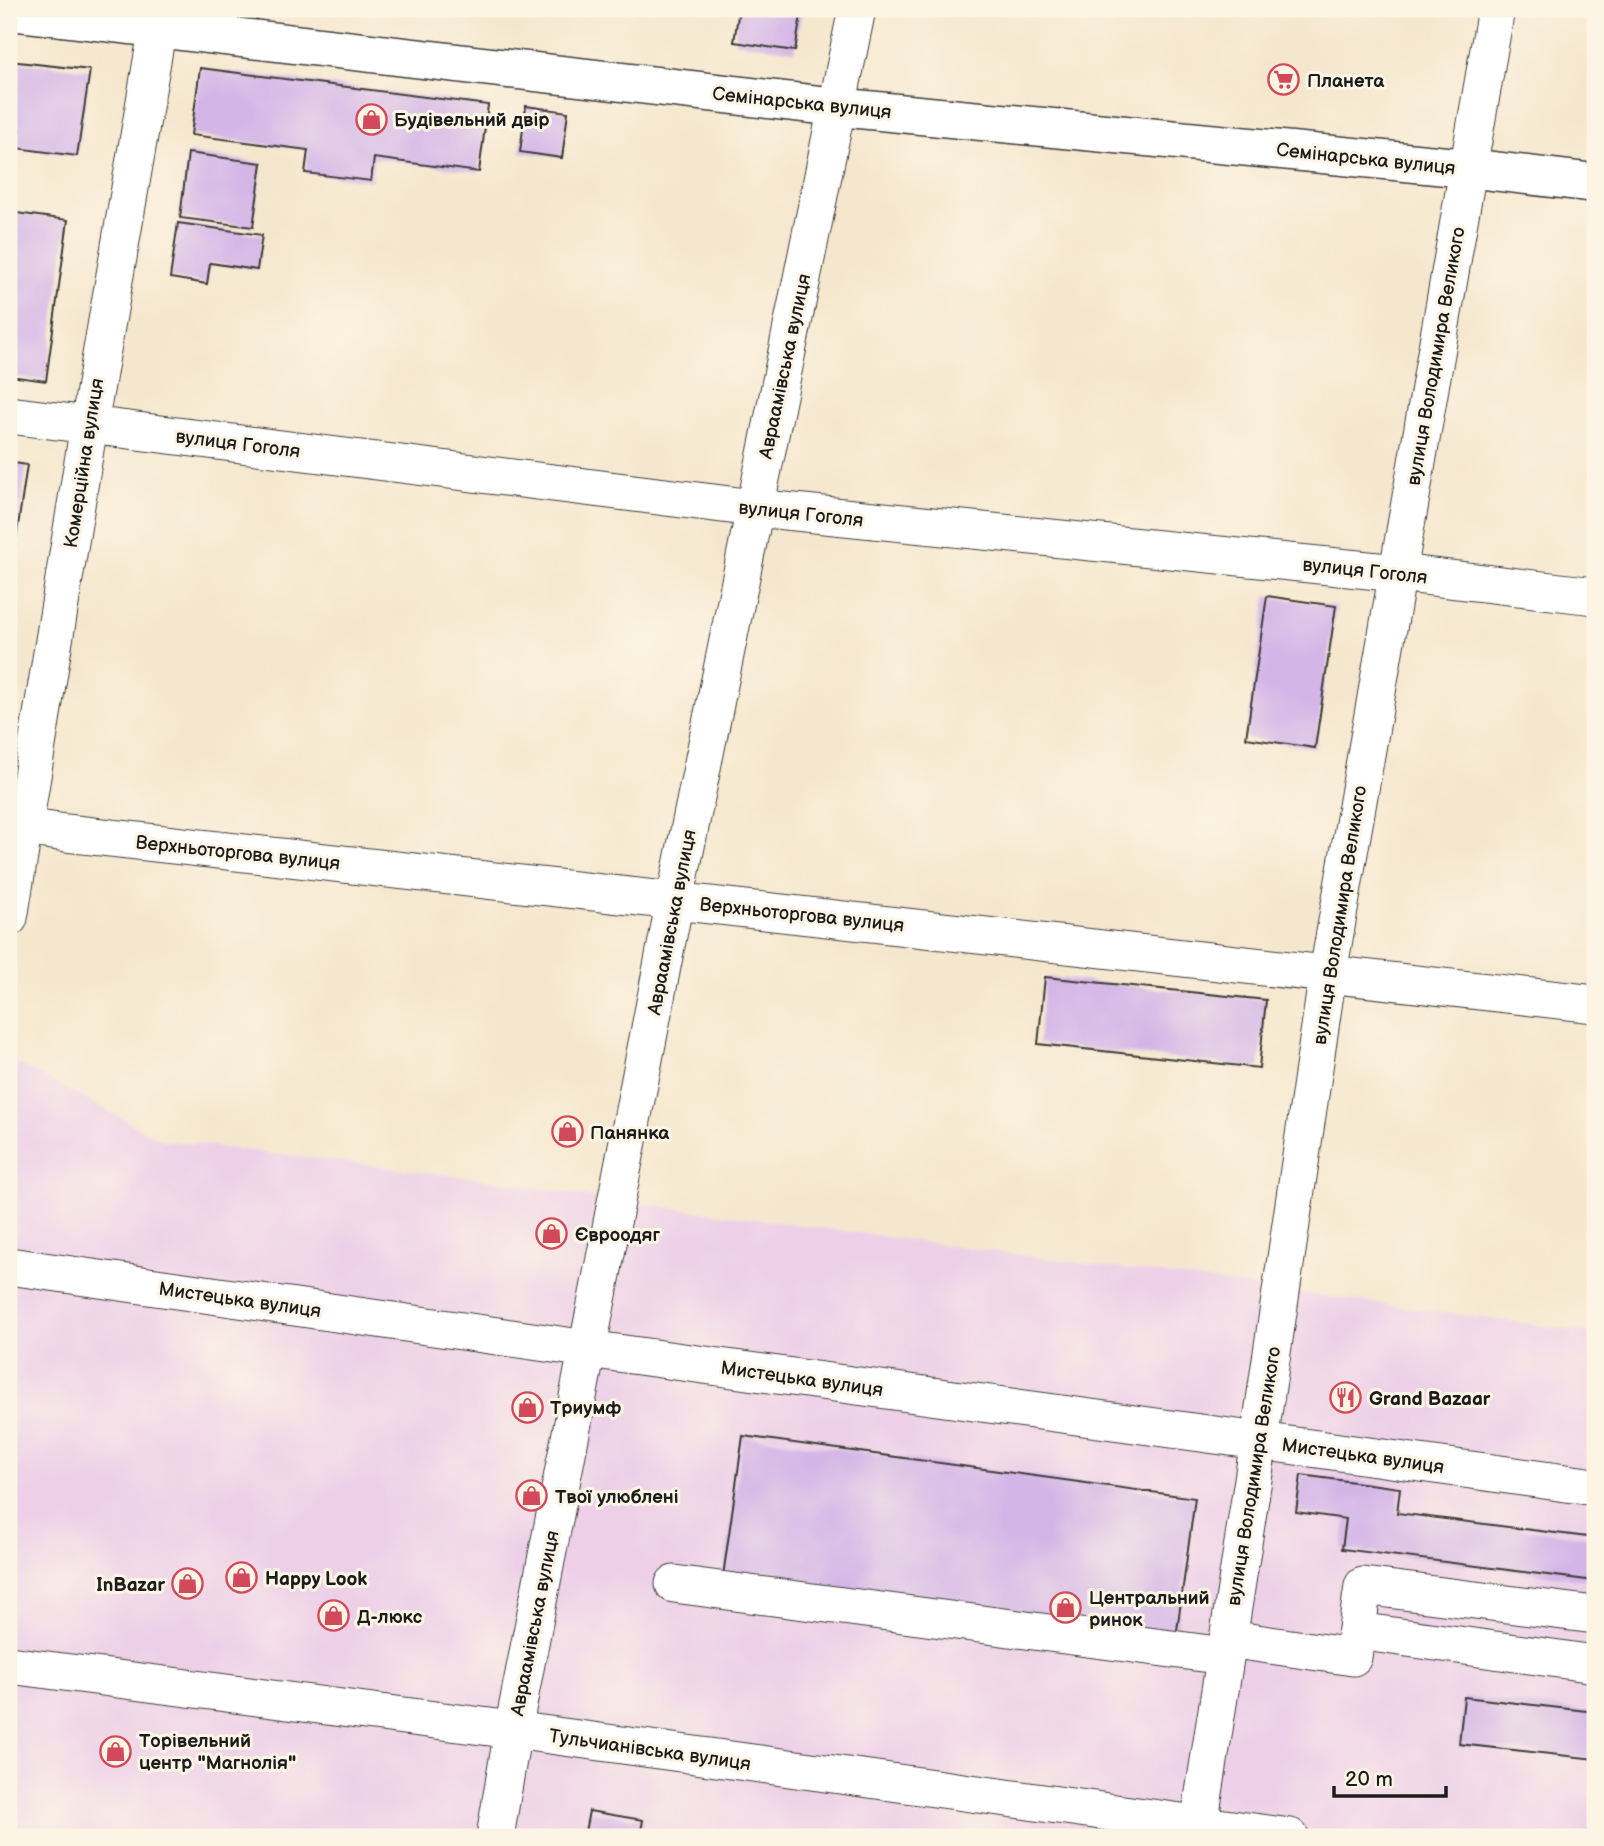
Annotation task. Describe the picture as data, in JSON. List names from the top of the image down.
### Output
{
  "streets": {
    "main road": ["Семінарська вулиця"],
    "street": [
      "вулиця Володимира Великого",
      "Авраамівська вулиця",
      "вулиця Гоголя",
      "Комерційна вулиця",
      "Верхньоторгова вулиця",
      "Мистецька вулиця",
      "Тульчианівська вулиця"
    ]
  },
  "crossings": [
    ["Семінарська вулиця", "вулиця Володимира Великого"],
    ["Семінарська вулиця", "Авраамівська вулиця"],
    ["Семінарська вулиця", "Комерційна вулиця"],
    ["вулиця Володимира Великого", "вулиця Гоголя"],
    ["вулиця Володимира Великого", "Верхньоторгова вулиця"],
    ["вулиця Володимира Великого", "Мистецька вулиця"],
    ["вулиця Володимира Великого", "Тульчианівська вулиця"],
    ["Авраамівська вулиця", "вулиця Гоголя"],
    ["Авраамівська вулиця", "Верхньоторгова вулиця"],
    ["Авраамівська вулиця", "Мистецька вулиця"],
    ["Авраамівська вулиця", "Тульчианівська вулиця"],
    ["вулиця Гоголя", "Комерційна вулиця"],
    ["Комерційна вулиця", "Верхньоторгова вулиця"]
  ],
  "places": {
    "supermarket": ["Планета"],
    "shop": [
      "Будівельний двір",
      "Панянка",
      "Євроодяг",
      "Триумф",
      "Твої улюблені",
      "Happy Look",
      "InBazar",
      "Центральний ринок",
      "Д-люкс",
      "Торівeльний центр \"Магнолія\""
    ],
    "restaurant": ["Grand Bazaar"]
  },
  "scale_bar": "20 m"
}
